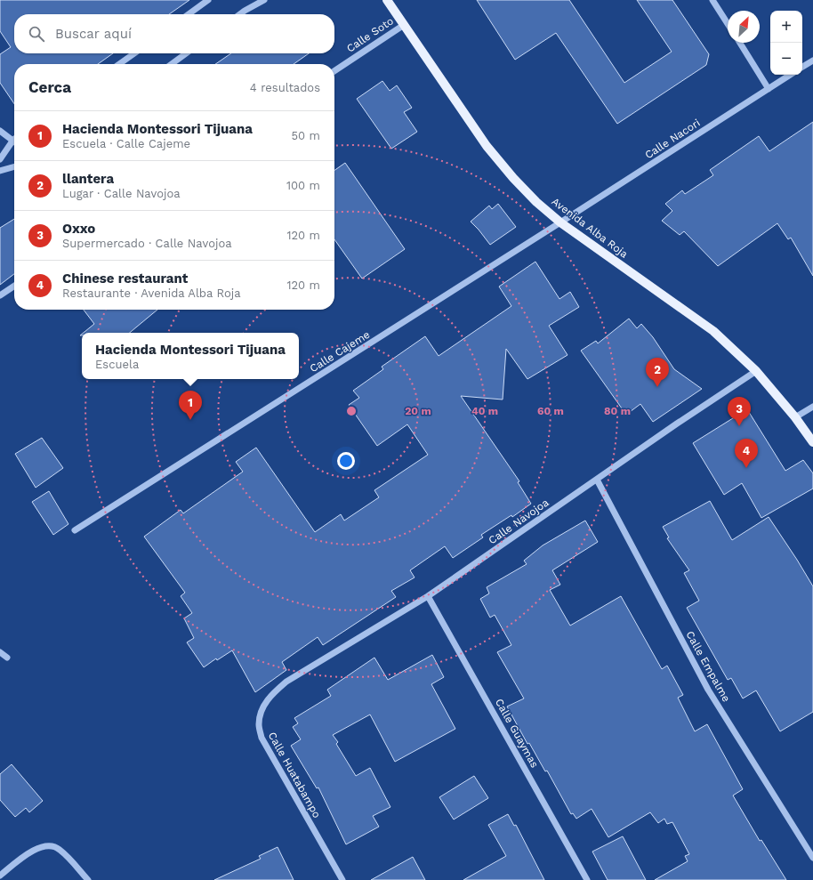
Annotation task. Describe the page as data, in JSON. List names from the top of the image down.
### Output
{
  "streets": {
    "main road": ["Avenida Alba Roja"],
    "street": [
      "Calle Soto",
      "Calle Nacori",
      "Calle Cajeme",
      "Calle Navojoa",
      "Calle Empalme",
      "Calle Guaymas",
      "Calle Huatabampo"
    ]
  },
  "crossings": [
    ["Calle Soto", "Avenida Alba Roja"],
    ["Calle Nacori", "Avenida Alba Roja"],
    ["Calle Nacori", "Calle Cajeme"],
    ["Avenida Alba Roja", "Calle Cajeme"],
    ["Avenida Alba Roja", "Calle Navojoa"],
    ["Calle Navojoa", "Calle Empalme"],
    ["Calle Navojoa", "Calle Guaymas"],
    ["Calle Navojoa", "Calle Huatabampo"]
  ],
  "north": "top right",
  "page": {
    "map_buttons": ["+", "−"],
    "search": "Buscar aquí",
    "heading": ["Cerca", "4 resultados"],
    "list": [
      {
        "mark": "1",
        "name": "Hacienda Montessori Tijuana",
        "note": "Escuela · Calle Cajeme",
        "value": "50 m"
      },
      {
        "mark": "2",
        "name": "llantera",
        "note": "Lugar · Calle Navojoa",
        "value": "100 m"
      },
      {
        "mark": "3",
        "name": "Oxxo",
        "note": "Supermercado · Calle Navojoa",
        "value": "120 m"
      },
      {
        "mark": "4",
        "name": "Chinese restaurant",
        "note": "Restaurante · Avenida Alba Roja",
        "value": "120 m"
      }
    ],
    "popup": ["Hacienda Montessori Tijuana", "Escuela"],
    "pins": [
      "2",
      "1",
      "3",
      "4"
    ]
  },
  "rings": [
    "20 m",
    "40 m",
    "60 m",
    "80 m"
  ]
}
